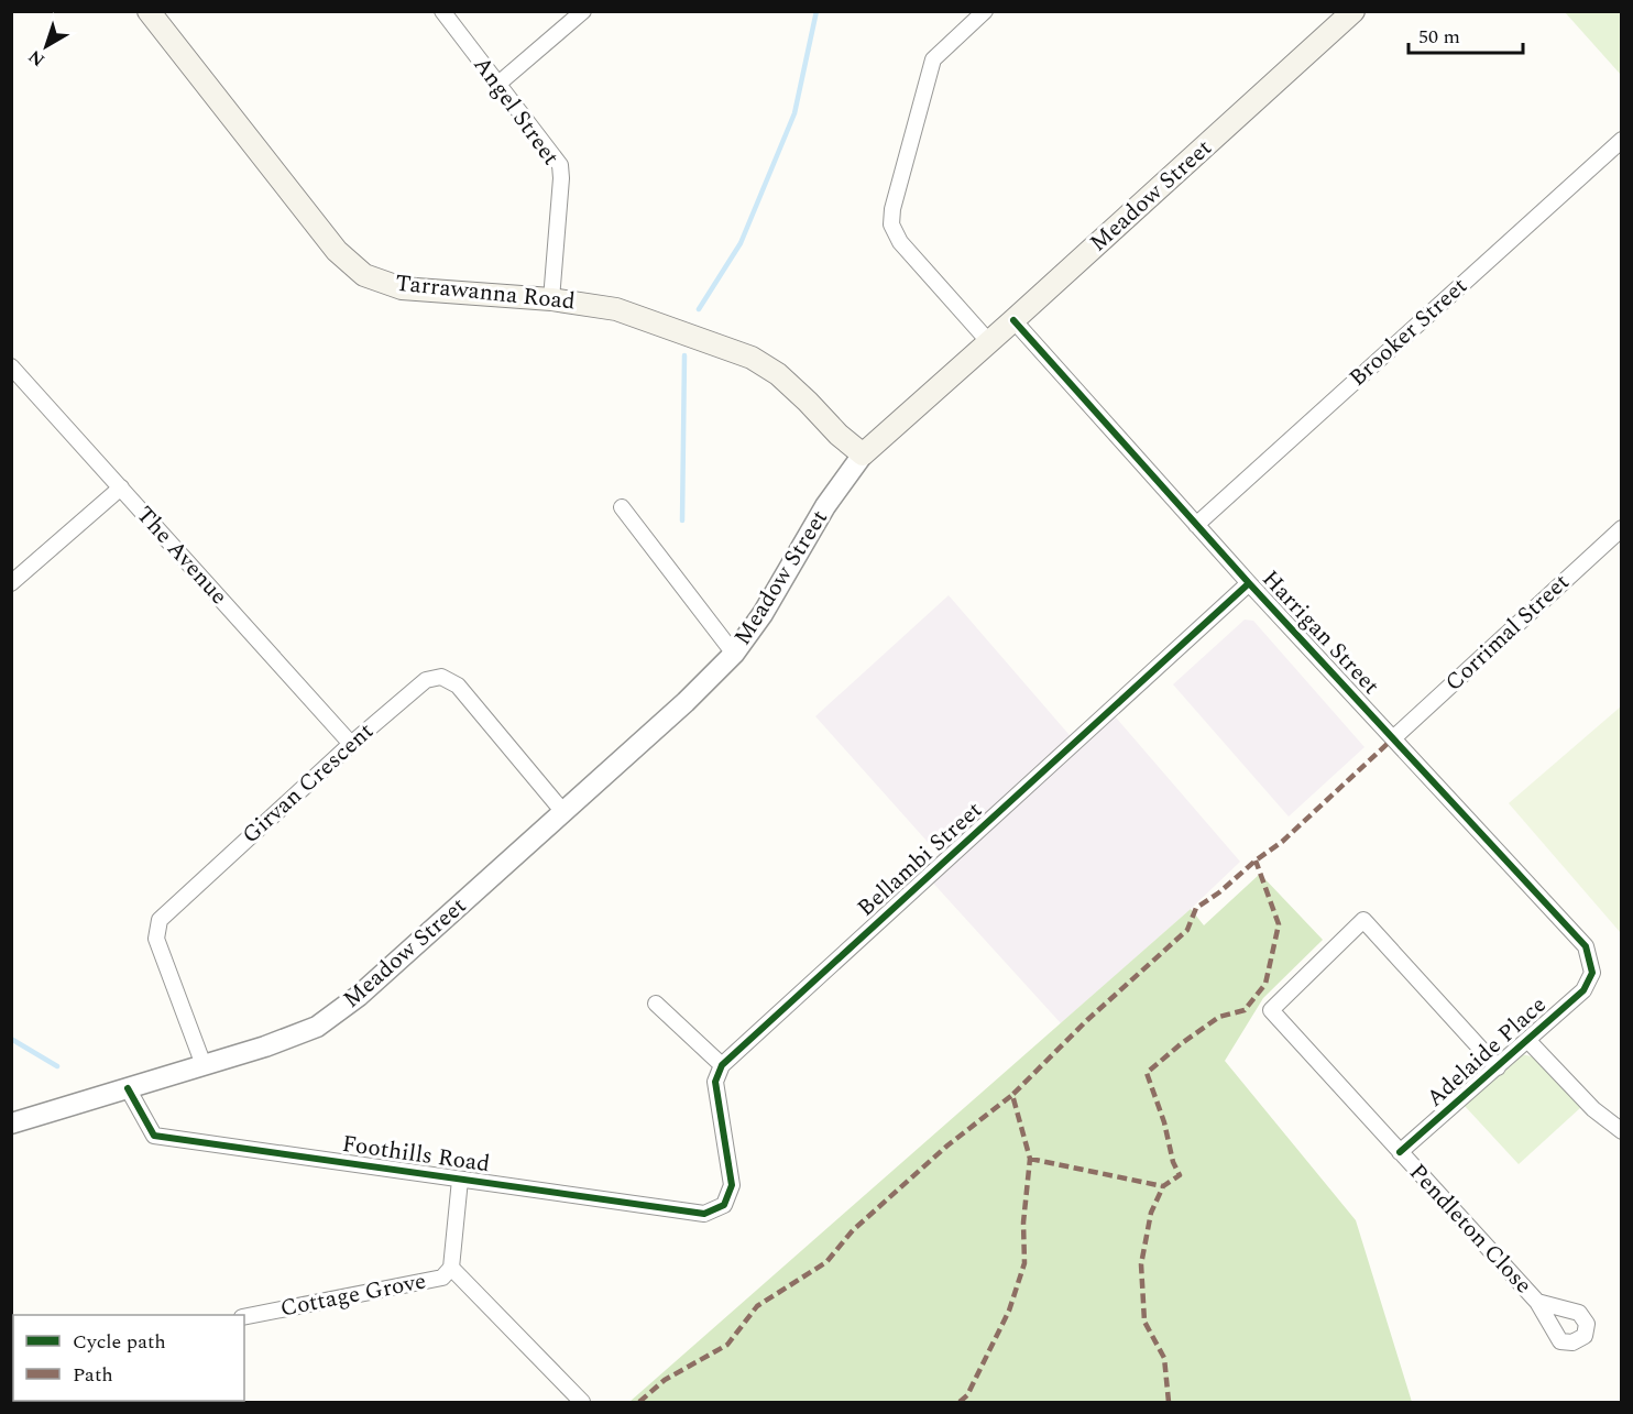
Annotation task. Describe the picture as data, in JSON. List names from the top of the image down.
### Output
{
  "streets": {
    "main road": ["Meadow Street", "Tarrawanna Road"],
    "street": [
      "Angel Street",
      "Brooker Street",
      "The Avenue",
      "Harrigan Street",
      "Corrimal Street",
      "Girvan Crescent",
      "Bellambi Street",
      "Adelaide Place",
      "Foothills Road",
      "Pendleton Close",
      "Cottage Grove"
    ]
  },
  "crossings": [
    ["Angel Street", "Tarrawanna Road"],
    ["Meadow Street", "Tarrawanna Road"],
    ["Meadow Street", "Harrigan Street"],
    ["Meadow Street", "Girvan Crescent"],
    ["Meadow Street", "Foothills Road"],
    ["Brooker Street", "Harrigan Street"],
    ["The Avenue", "Girvan Crescent"],
    ["Harrigan Street", "Corrimal Street"],
    ["Harrigan Street", "Bellambi Street"],
    ["Harrigan Street", "Adelaide Place"],
    ["Bellambi Street", "Foothills Road"],
    ["Adelaide Place", "Pendleton Close"],
    ["Foothills Road", "Cottage Grove"]
  ],
  "legend": ["Cycle path", "Path"],
  "scale_bar": "50 m",
  "north": "bottom left"
}
